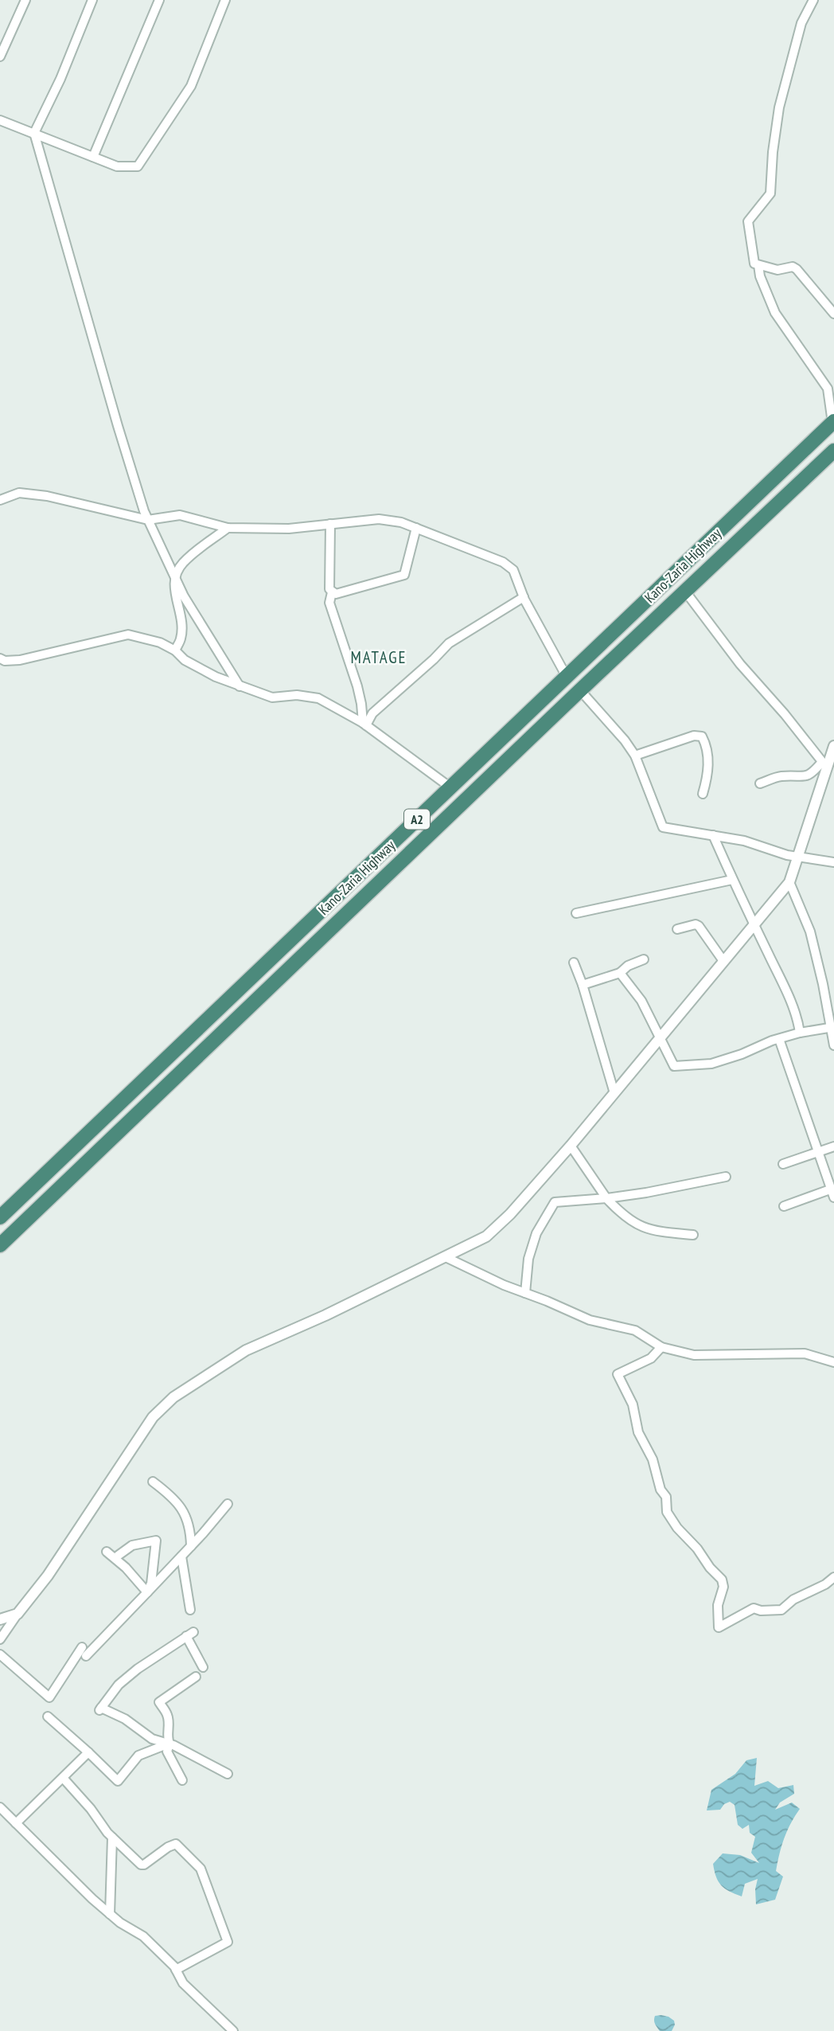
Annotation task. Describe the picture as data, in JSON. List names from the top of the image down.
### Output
{
  "streets": {
    "highway": ["Kano-Zaria Highway", "A2"]
  },
  "districts": ["MATAGE"]
}
